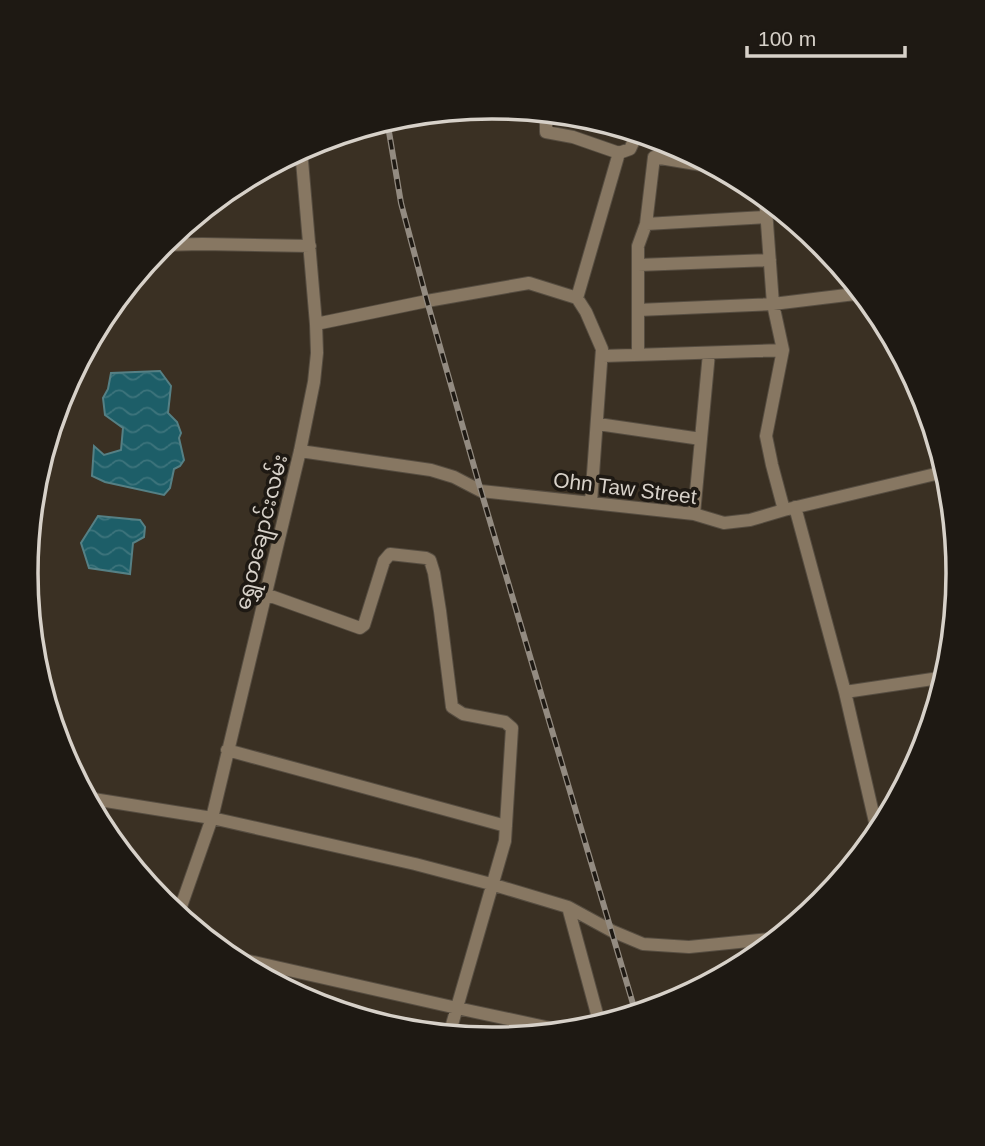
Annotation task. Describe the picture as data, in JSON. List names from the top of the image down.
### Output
{
  "streets": {
    "street": ["Ohn Taw Street", "ရွှေတချောင်းလမ်း"]
  },
  "crossings": [
    ["Ohn Taw Street", "ရွှေတချောင်းလမ်း"]
  ],
  "scale_bar": "100 m"
}
